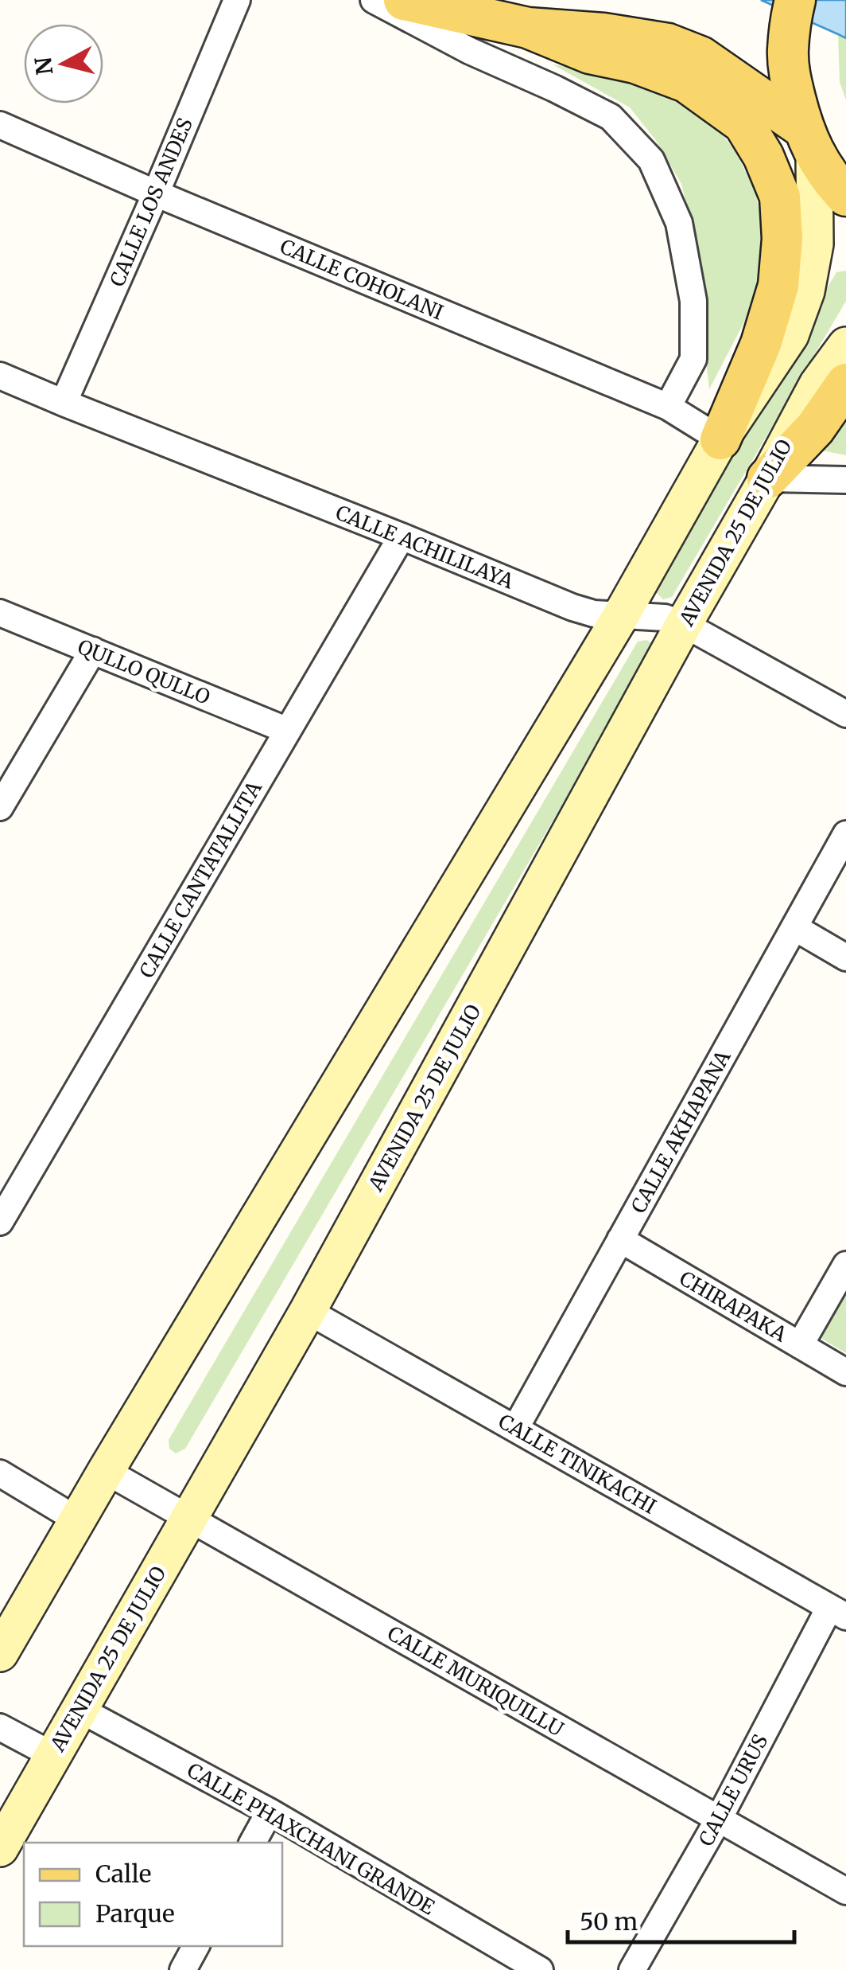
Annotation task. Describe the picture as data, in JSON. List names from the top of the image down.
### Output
{
  "streets": {
    "main road": ["AVENIDA 25 DE JULIO"],
    "street": [
      "CALLE LOS ANDES",
      "CALLE COHOLANI",
      "CALLE ACHILILAYA",
      "QULLO QULLO",
      "CALLE CANTATALLITA",
      "CALLE AKHAPANA",
      "CHIRAPAKA",
      "CALLE TINIKACHI",
      "CALLE MURIQUILLU",
      "CALLE URUS",
      "CALLE PHAXCHANI GRANDE"
    ]
  },
  "crossings": [
    ["CALLE LOS ANDES", "CALLE COHOLANI"],
    ["CALLE LOS ANDES", "CALLE ACHILILAYA"],
    ["AVENIDA 25 DE JULIO", "CALLE ACHILILAYA"],
    ["AVENIDA 25 DE JULIO", "CALLE TINIKACHI"],
    ["AVENIDA 25 DE JULIO", "CALLE MURIQUILLU"],
    ["AVENIDA 25 DE JULIO", "CALLE PHAXCHANI GRANDE"],
    ["CALLE ACHILILAYA", "CALLE CANTATALLITA"],
    ["QULLO QULLO", "CALLE CANTATALLITA"],
    ["CALLE AKHAPANA", "CHIRAPAKA"],
    ["CALLE AKHAPANA", "CALLE TINIKACHI"],
    ["CALLE TINIKACHI", "CALLE URUS"],
    ["CALLE MURIQUILLU", "CALLE URUS"]
  ],
  "legend": ["Calle", "Parque"],
  "scale_bar": "50 m",
  "north": "left"
}
